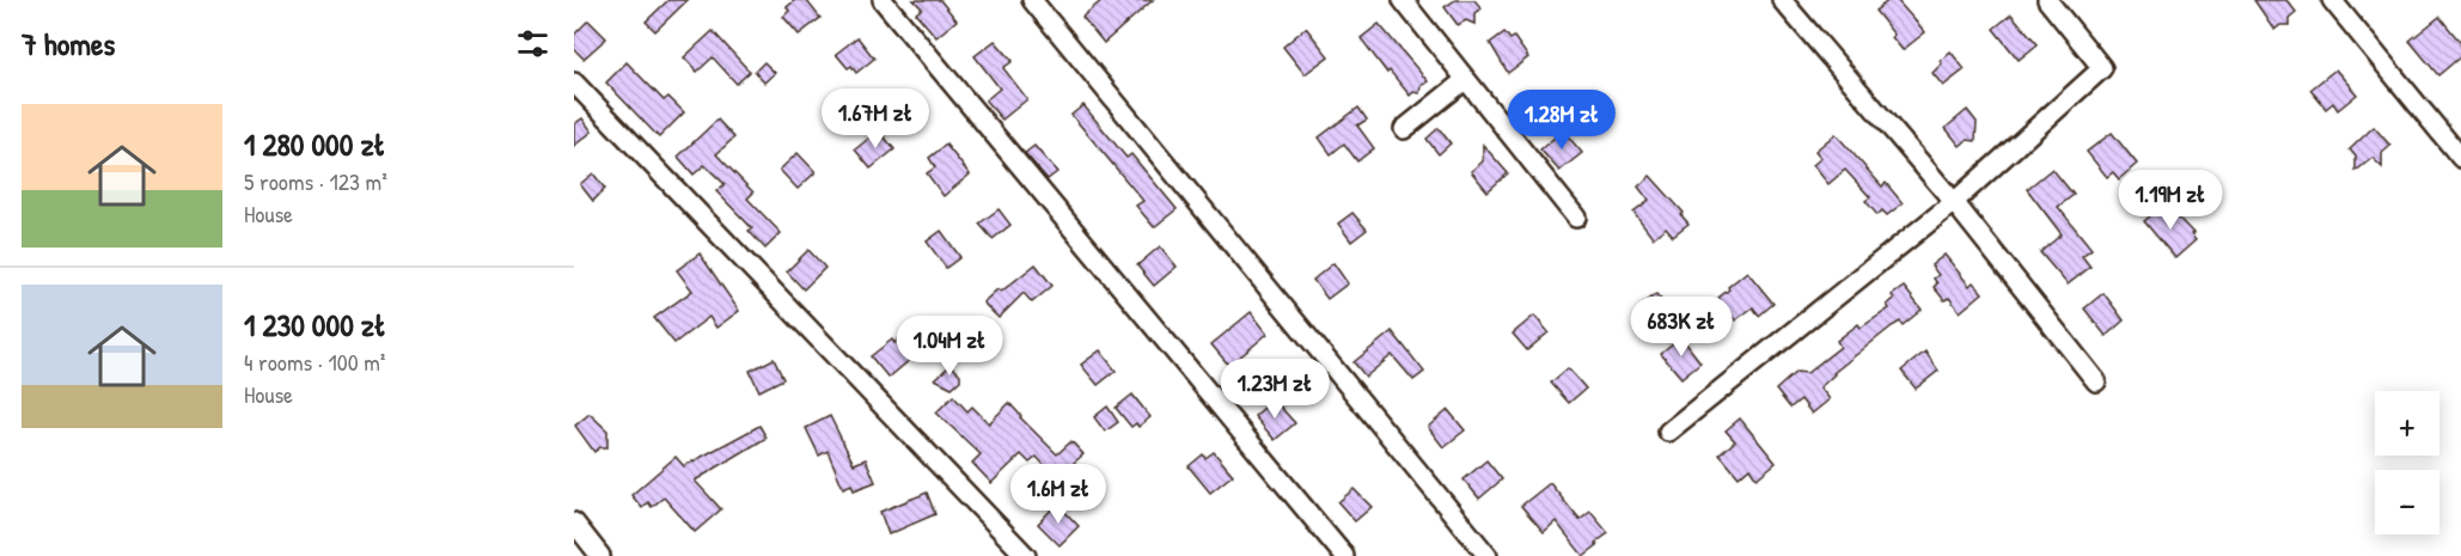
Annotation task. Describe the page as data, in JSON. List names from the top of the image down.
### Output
{
  "page": {
    "heading": "7 homes",
    "list": [
      {
        "name": "1 280 000 zł",
        "note": "5 rooms · 123 m² · House"
      },
      {
        "name": "1 230 000 zł",
        "note": "4 rooms · 100 m² · House"
      }
    ],
    "price": [
      "1.67M zł",
      "1.28M zł",
      "1.19M zł",
      "683K zł",
      "1.04M zł",
      "1.23M zł",
      "1.6M zł"
    ],
    "map_buttons": ["+", "−"]
  }
}
